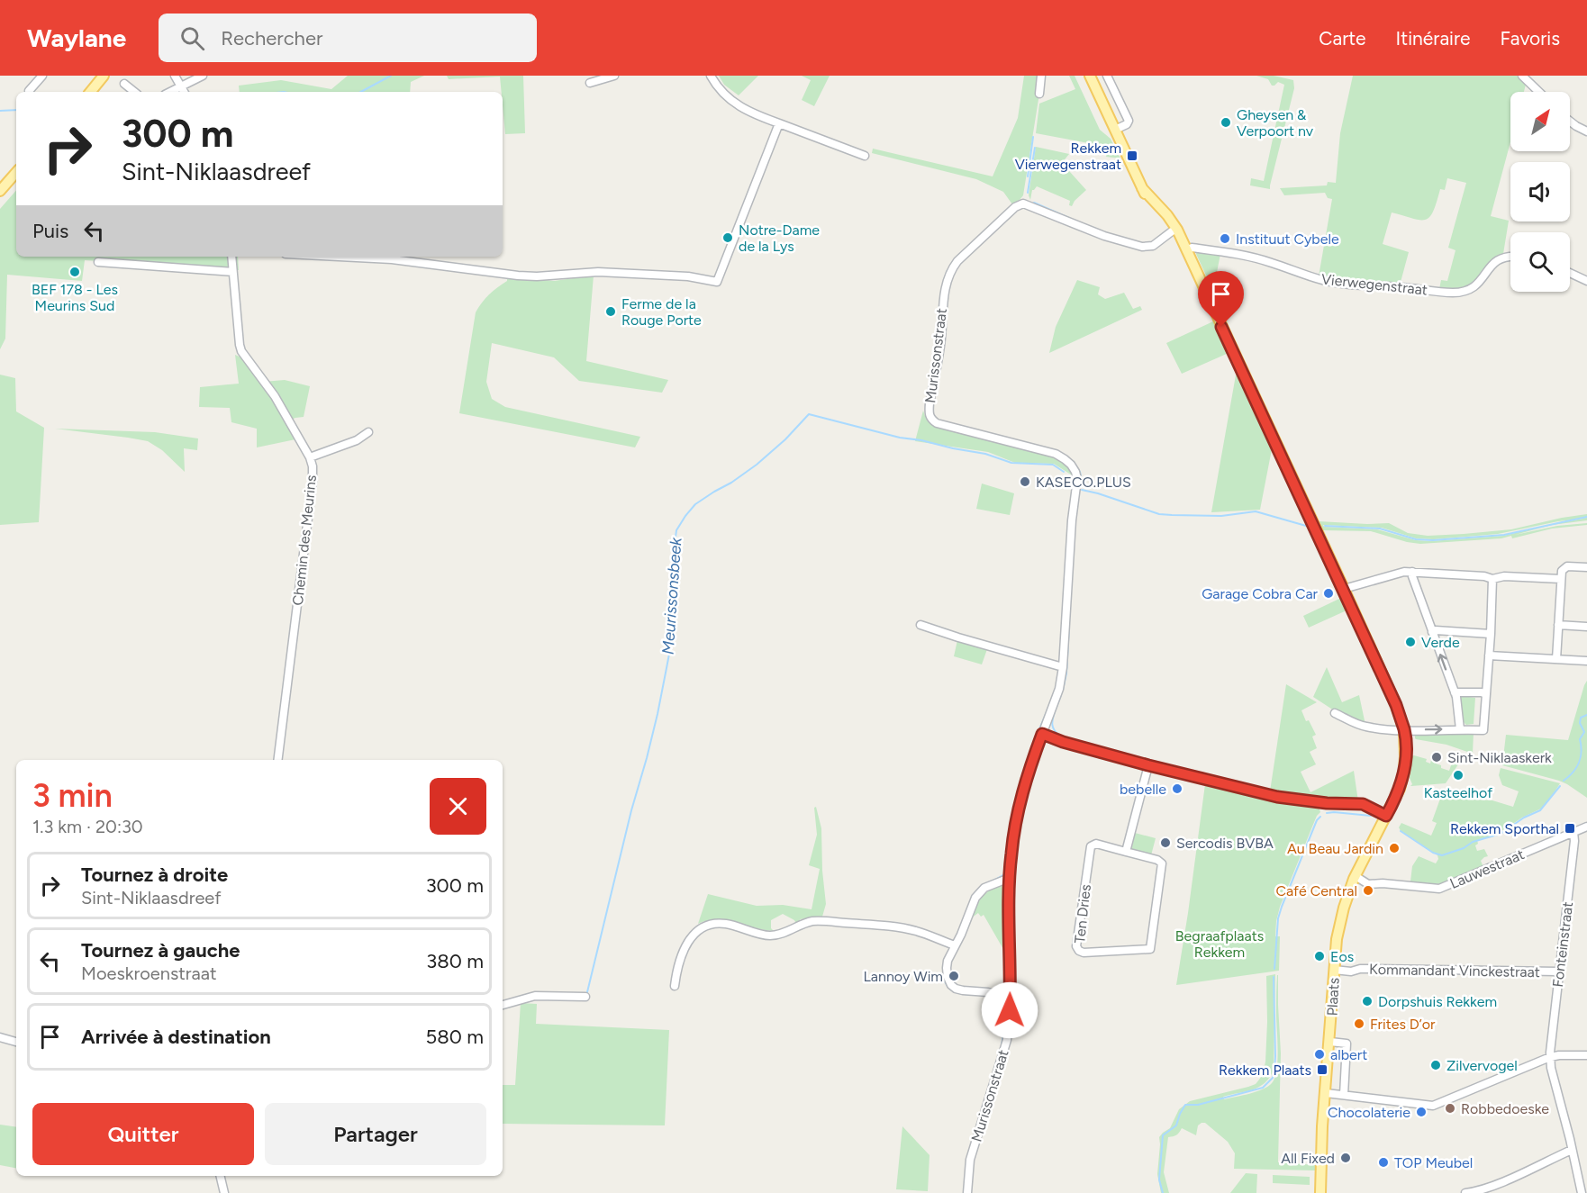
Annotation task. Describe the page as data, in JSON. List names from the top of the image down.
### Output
{
  "streets": {
    "main road": ["Plaats"],
    "street": [
      "Vierwegenstraat",
      "Murissonstraat",
      "Chemin des Meurins",
      "Lauwestraat",
      "Ten Dries",
      "Fonteinstraat",
      "Kommandant Vinckestraat"
    ]
  },
  "crossings": [
    ["Lauwestraat", "Fonteinstraat"],
    ["Fonteinstraat", "Kommandant Vinckestraat"],
    ["Kommandant Vinckestraat", "Plaats"]
  ],
  "water": ["Meurissonsbeek"],
  "parks": ["Begraafplaats Rekkem"],
  "places": {
    "other": [
      "Gheysen & Verpoort nv",
      "Notre-Dame de la Lys",
      "Instituut Cybele",
      "BEF 178 - Les Meurins Sud",
      "Ferme de la Rouge Porte",
      "KASECO.PLUS",
      "Garage Cobra Car",
      "Verde",
      "Sint-Niklaaskerk",
      "Kasteelhof",
      "bebelle",
      "Sercodis BVBA",
      "Au Beau Jardin",
      "Café Central",
      "Eos",
      "Lannoy Wim",
      "Dorpshuis Rekkem",
      "Frites D’or",
      "albert",
      "Zilvervogel",
      "Robbedoeske",
      "Chocolaterie",
      "All Fixed",
      "TOP Meubel"
    ],
    "transit": ["Rekkem Vierwegenstraat", "Rekkem Sporthal", "Rekkem Plaats"]
  },
  "north": "top right",
  "page": {
    "header": "Waylane",
    "search": "Rechercher",
    "nav": ["Carte", "Itinéraire", "Favoris"],
    "turn": ["300 m", "Sint-Niklaasdreef"],
    "then": "Puis",
    "heading": ["3 min", "1.3 km · 20:30"],
    "list": [
      {
        "name": "Tournez à droite",
        "note": "Sint-Niklaasdreef",
        "value": "300 m"
      },
      {
        "name": "Tournez à gauche",
        "note": "Moeskroenstraat",
        "value": "380 m"
      },
      {
        "name": "Arrivée à destination",
        "value": "580 m"
      }
    ],
    "buttons": ["Quitter", "Partager"]
  }
}
